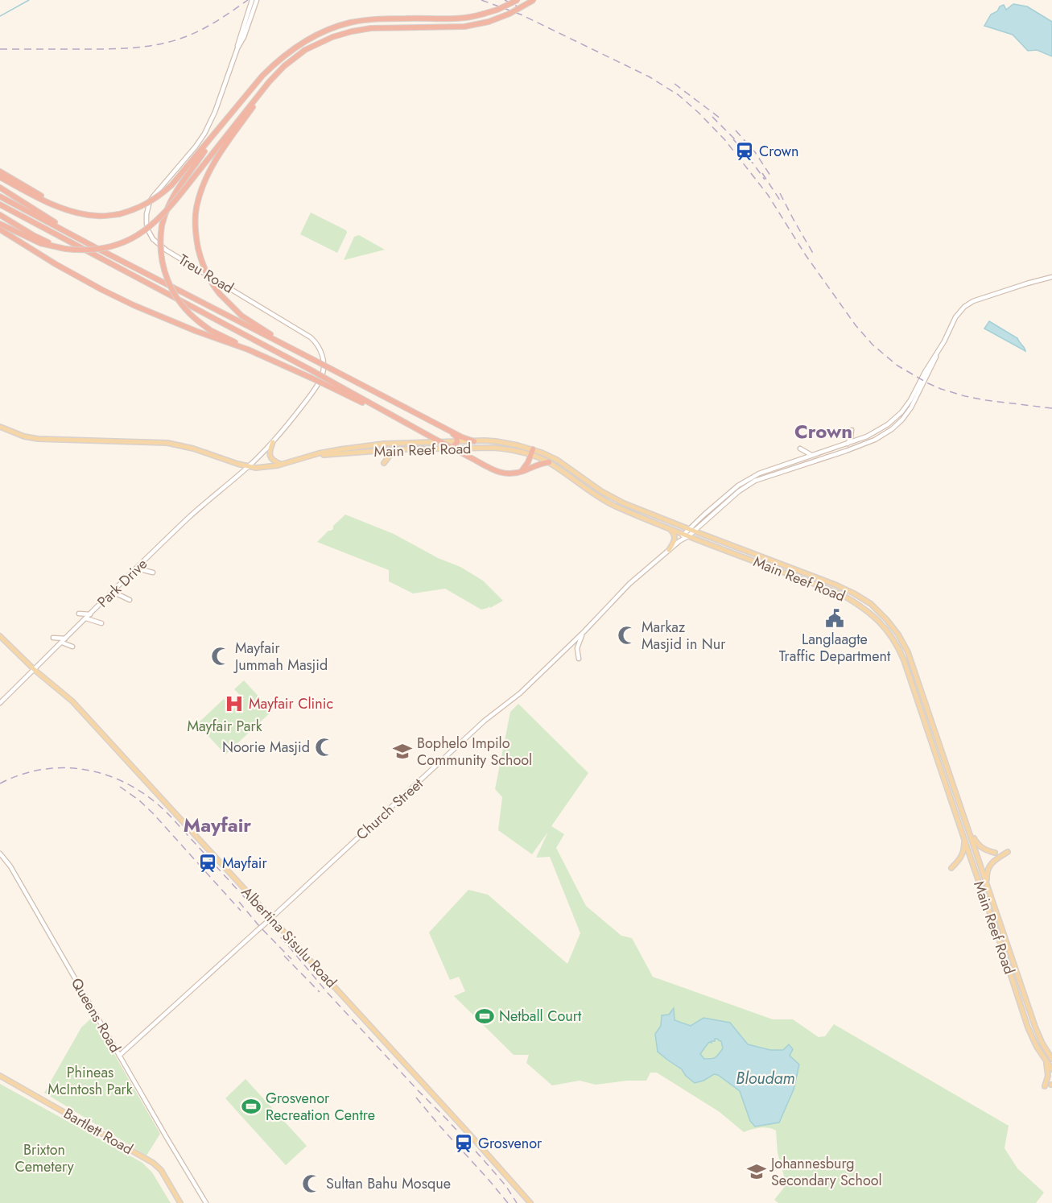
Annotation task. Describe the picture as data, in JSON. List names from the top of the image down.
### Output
{
  "streets": {
    "main road": [
      "Treu Road",
      "Main Reef Road",
      "Park Drive",
      "Church Street",
      "Albertina Sisulu Road",
      "Queens Road",
      "Bartlett Road"
    ]
  },
  "crossings": [
    ["Treu Road", "Main Reef Road"],
    ["Treu Road", "Park Drive"],
    ["Main Reef Road", "Park Drive"],
    ["Main Reef Road", "Church Street"],
    ["Park Drive", "Albertina Sisulu Road"],
    ["Church Street", "Albertina Sisulu Road"],
    ["Church Street", "Queens Road"]
  ],
  "districts": ["Crown", "Mayfair"],
  "water": ["Bloudam"],
  "parks": ["Mayfair Park", "Phineas McIntosh Park", "Brixton Cemetery"],
  "places": {
    "station": ["Crown", "Mayfair", "Grosvenor"],
    "public building": ["Langlaagte Traffic Department"],
    "mosque": [
      "Markaz Masjid in Nur",
      "Mayfair Jummah Masjid",
      "Noorie Masjid",
      "Sultan Bahu Mosque"
    ],
    "hospital": ["Mayfair Clinic"],
    "school or university": ["Bophelo Impilo Community School", "Johannesburg Secondary School"],
    "sports": ["Netball Court", "Grosvenor Recreation Centre"]
  }
}
